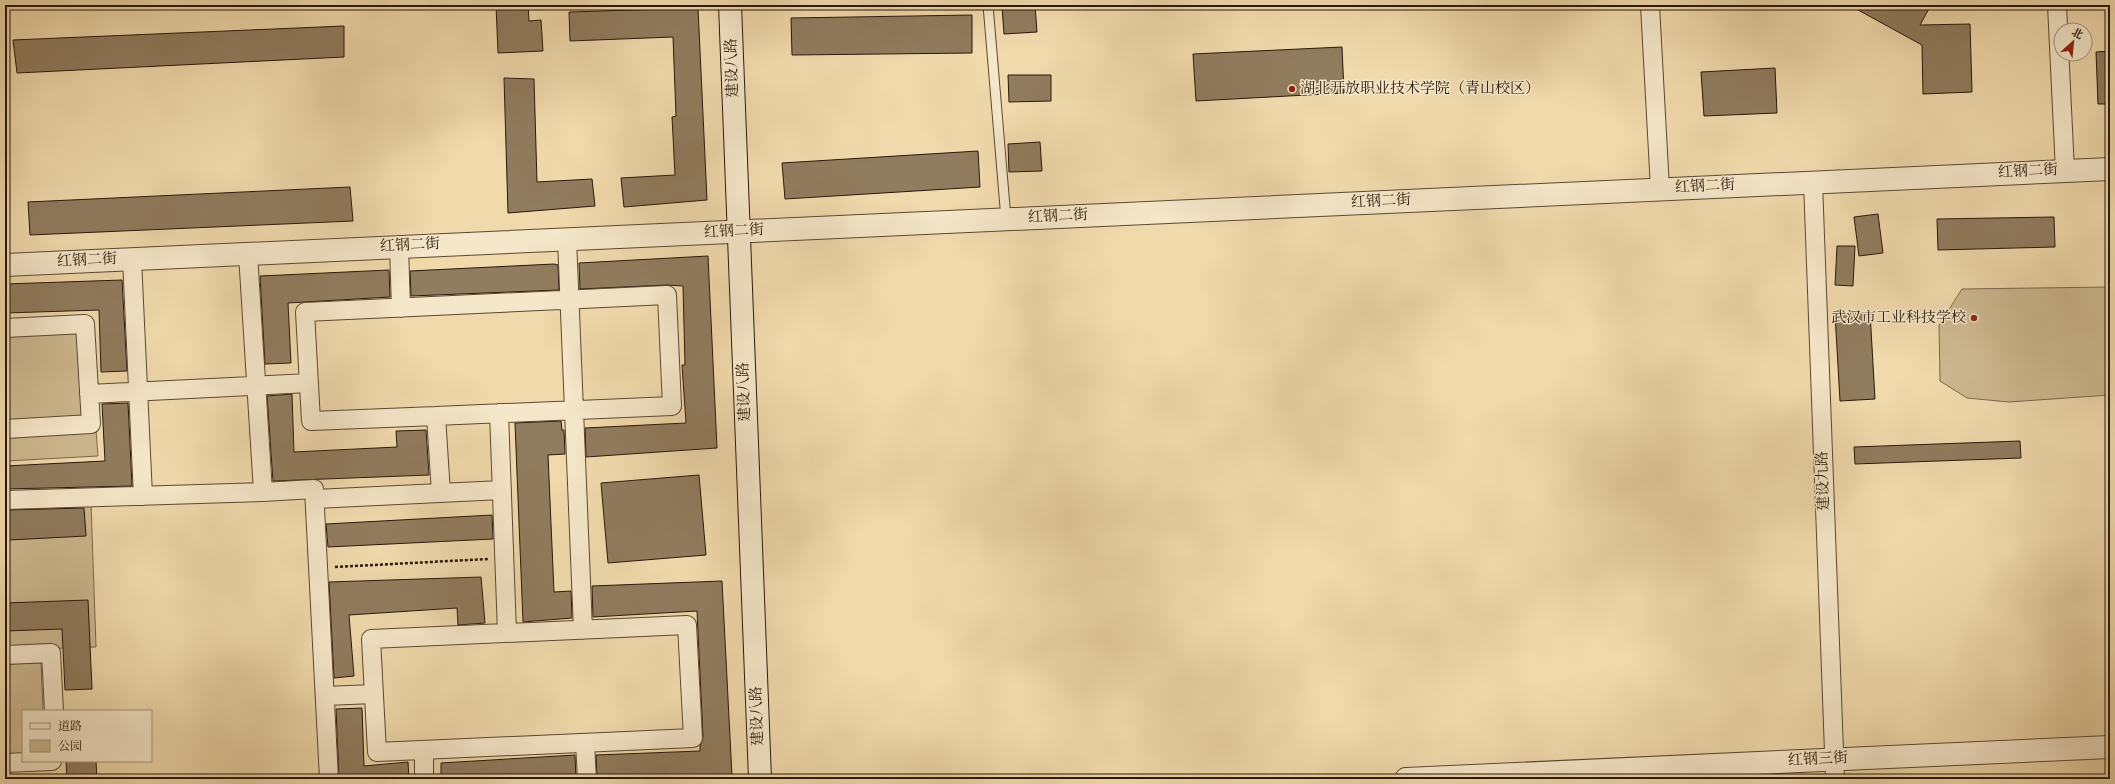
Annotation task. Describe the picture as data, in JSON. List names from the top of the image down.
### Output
{
  "streets": {
    "street": [
      "建设八路",
      "红钢二街",
      "建设九路",
      "红钢三街"
    ]
  },
  "crossings": [
    ["建设八路", "红钢二街"],
    ["红钢二街", "建设九路"],
    ["建设九路", "红钢三街"]
  ],
  "places": ["湖北开放职业技术学院（青山校区）", "武汉市工业科技学校"],
  "legend": ["道路", "公园"],
  "north": "top right"
}
